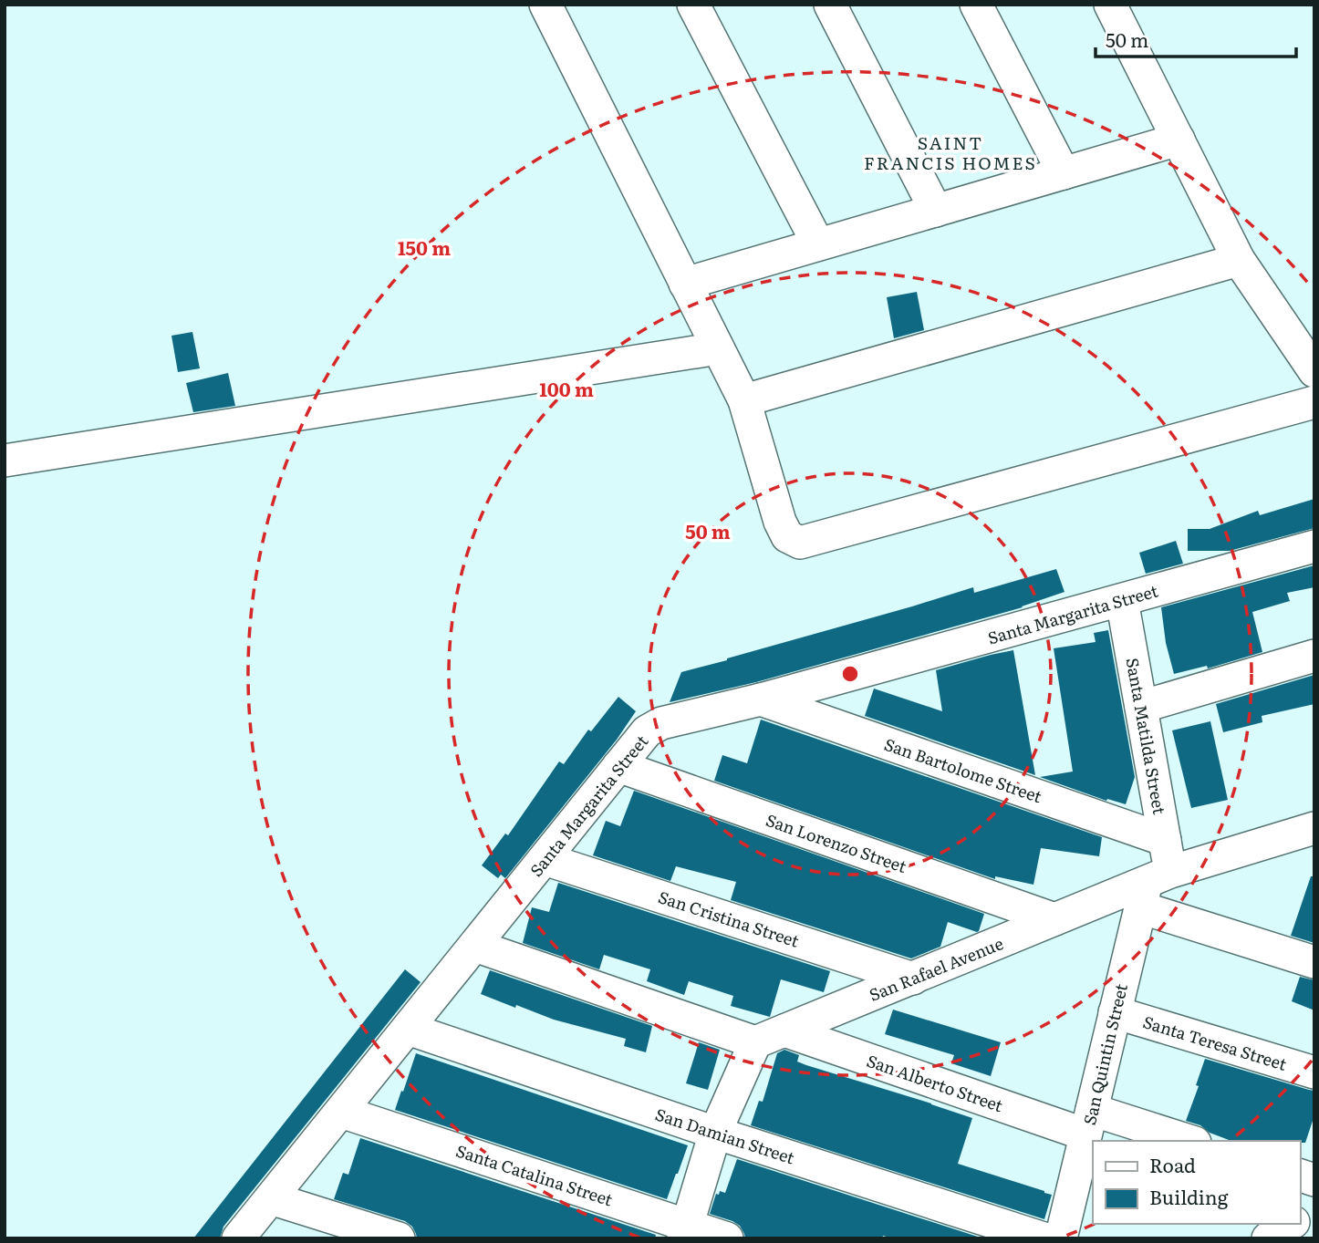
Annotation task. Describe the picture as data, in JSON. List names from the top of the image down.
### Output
{
  "streets": {
    "street": [
      "Santa Margarita Street",
      "Santa Matilda Street",
      "San Bartolome Street",
      "San Lorenzo Street",
      "San Cristina Street",
      "San Rafael Avenue",
      "Santa Teresa Street",
      "San Quintin Street",
      "San Alberto Street",
      "San Damian Street",
      "Santa Catalina Street"
    ]
  },
  "crossings": [
    ["Santa Margarita Street", "Santa Matilda Street"],
    ["Santa Margarita Street", "San Bartolome Street"],
    ["Santa Margarita Street", "San Lorenzo Street"],
    ["Santa Margarita Street", "San Cristina Street"],
    ["Santa Margarita Street", "San Alberto Street"],
    ["Santa Margarita Street", "San Damian Street"],
    ["Santa Margarita Street", "Santa Catalina Street"],
    ["Santa Matilda Street", "San Bartolome Street"],
    ["Santa Matilda Street", "San Rafael Avenue"],
    ["Santa Matilda Street", "San Quintin Street"],
    ["San Lorenzo Street", "San Rafael Avenue"],
    ["San Cristina Street", "San Rafael Avenue"],
    ["San Rafael Avenue", "San Quintin Street"],
    ["San Rafael Avenue", "San Alberto Street"],
    ["Santa Teresa Street", "San Quintin Street"],
    ["San Quintin Street", "San Alberto Street"]
  ],
  "districts": ["SAINT FRANCIS HOMES"],
  "legend": ["Road", "Building"],
  "scale_bar": "50 m",
  "rings": ["150 m", "100 m", "50 m"]
}
